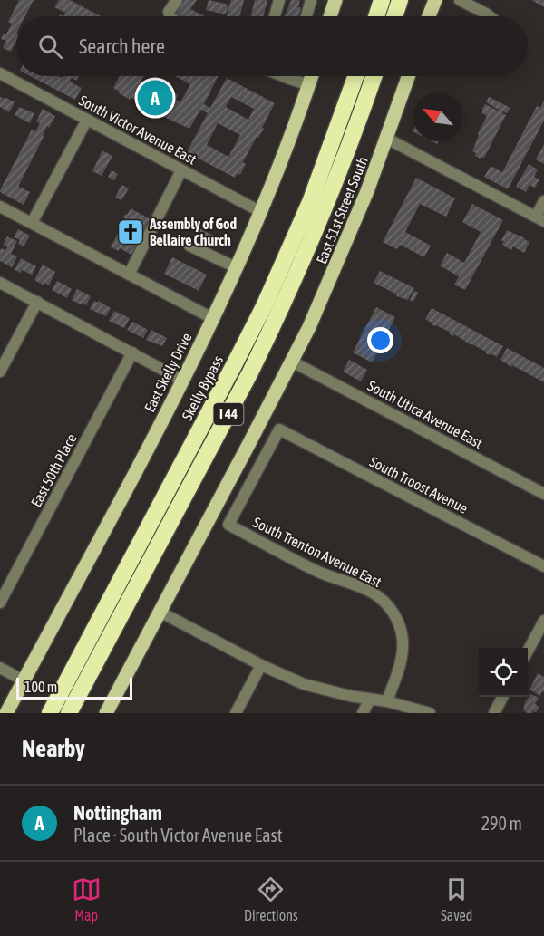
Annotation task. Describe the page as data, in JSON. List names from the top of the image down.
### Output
{
  "streets": {
    "highway": ["Skelly Bypass", "I 44"],
    "main road": ["East 51st Street South", "East Skelly Drive"],
    "street": [
      "South Victor Avenue East",
      "South Utica Avenue East",
      "East 50th Place",
      "South Troost Avenue",
      "South Trenton Avenue East"
    ]
  },
  "crossings": [
    ["South Victor Avenue East", "East Skelly Drive"],
    ["East 51st Street South", "South Utica Avenue East"],
    ["South Troost Avenue", "South Trenton Avenue East"]
  ],
  "places": {
    "church": ["Assembly of God Bellaire Church"]
  },
  "scale_bar": "100 m",
  "north": "top left",
  "page": {
    "search": "Search here",
    "pins": "A",
    "scale": "100 m",
    "heading": "Nearby",
    "list": [
      {
        "mark": "A",
        "name": "Nottingham",
        "note": "Place · South Victor Avenue East",
        "value": "290 m"
      }
    ],
    "nav": ["Map", "Directions", "Saved"]
  }
}
